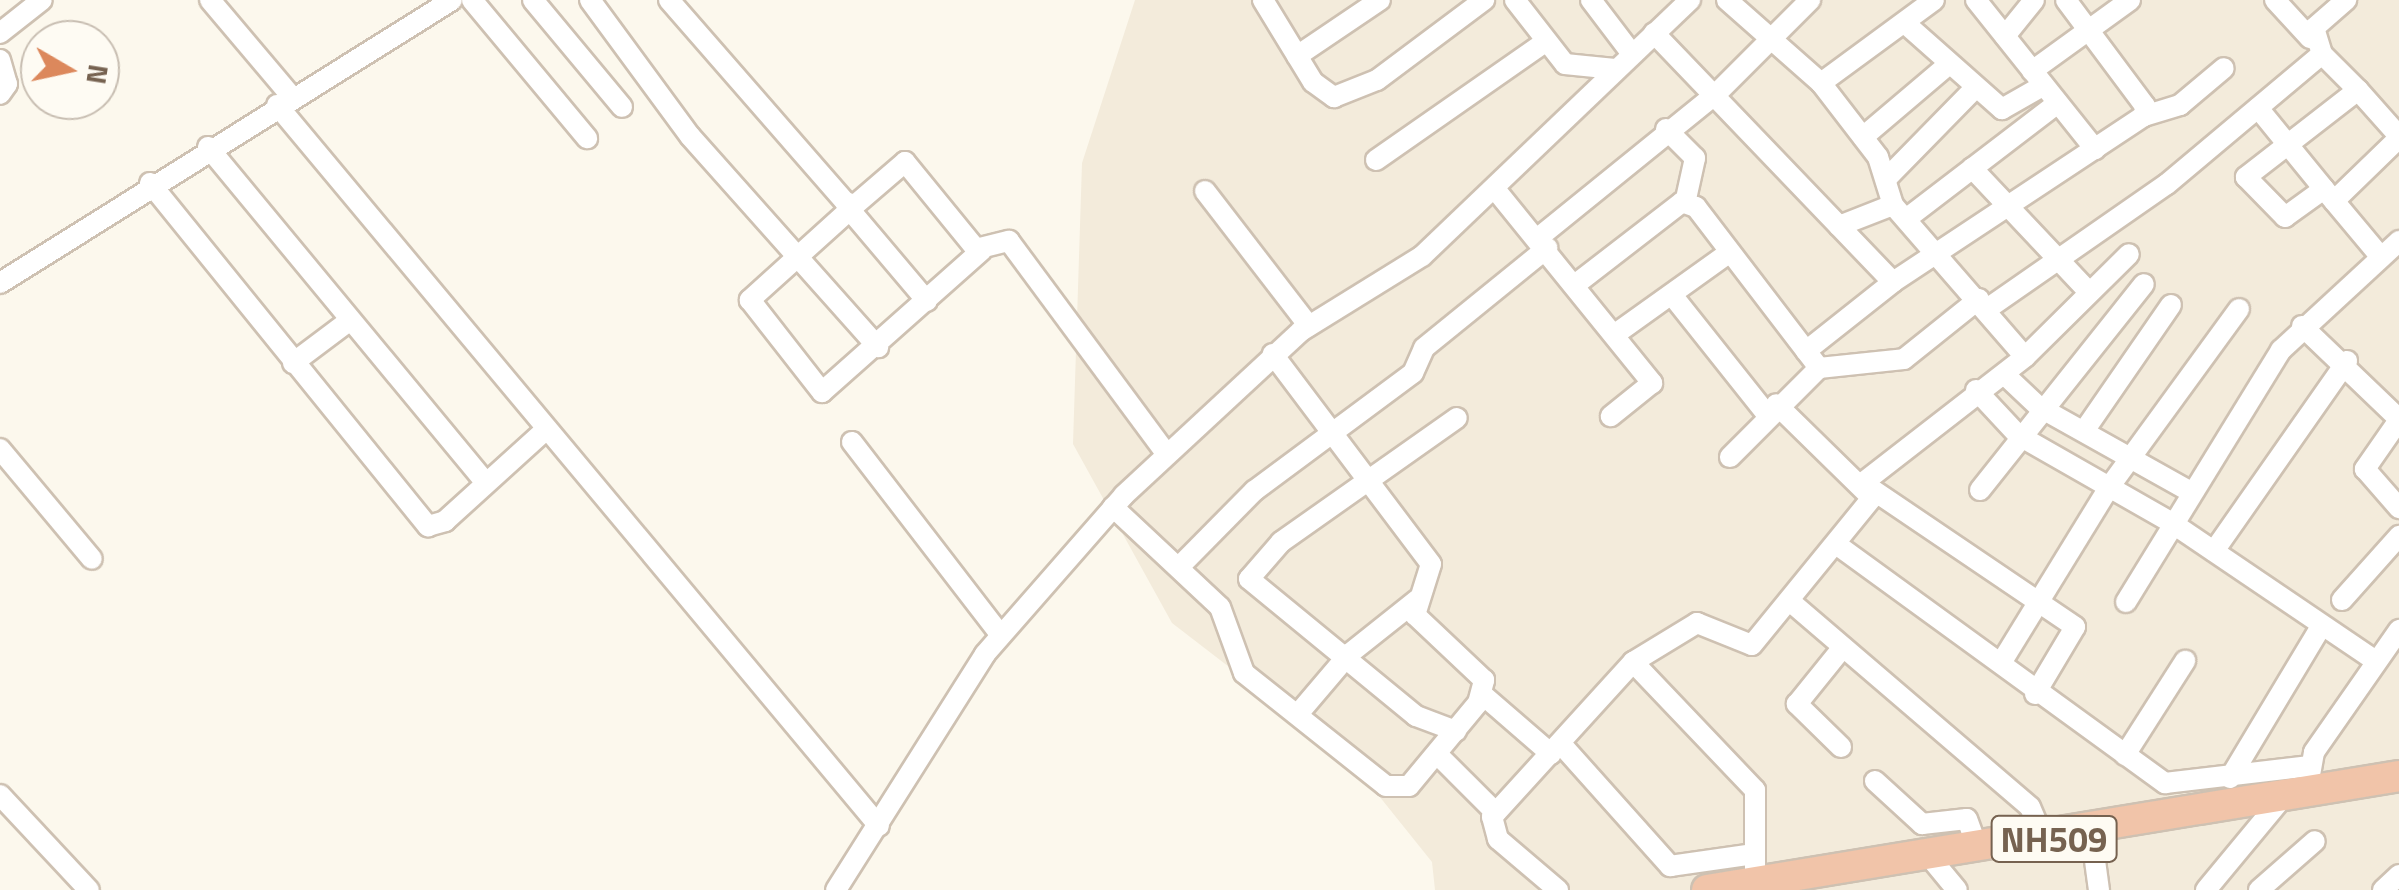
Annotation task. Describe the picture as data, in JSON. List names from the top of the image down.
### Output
{
  "streets": {
    "highway": ["NH509"]
  },
  "north": "right"
}
